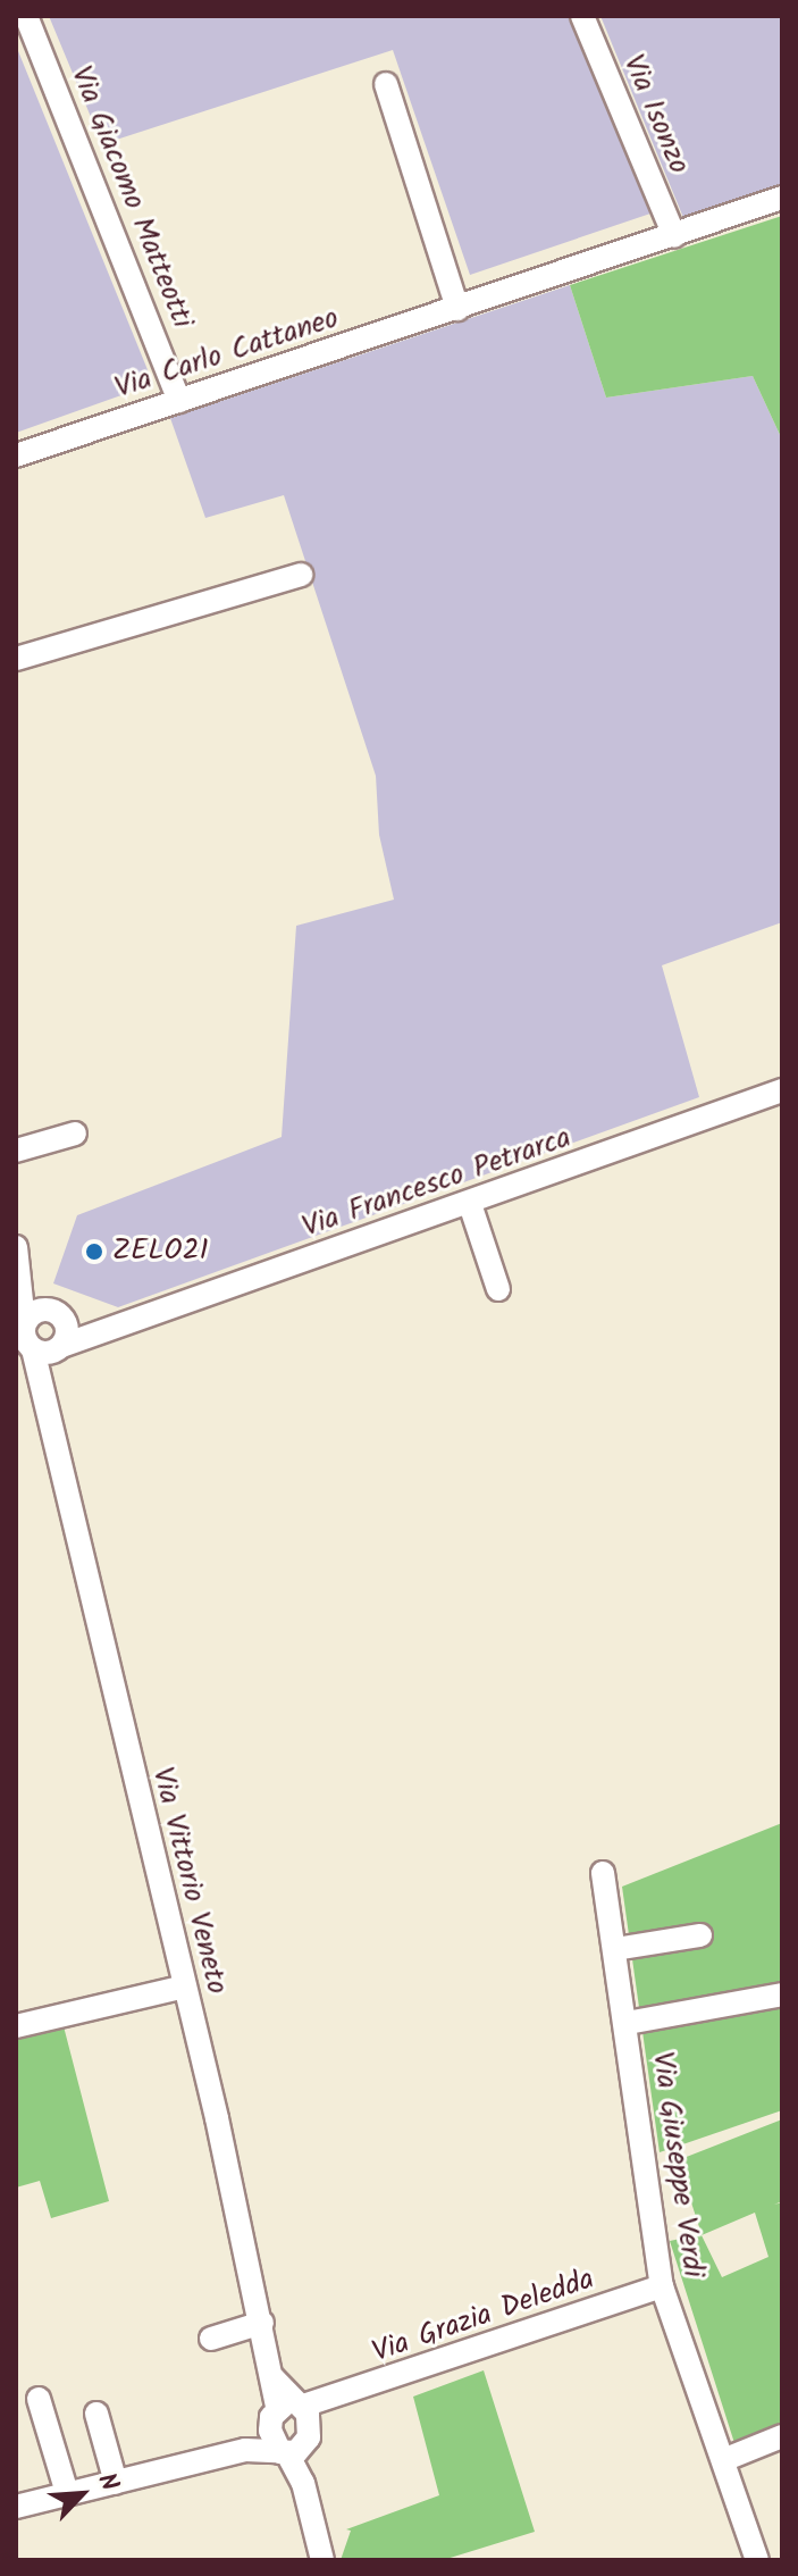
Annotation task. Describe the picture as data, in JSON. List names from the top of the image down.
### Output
{
  "streets": {
    "street": [
      "Via Isonzo",
      "Via Giacomo Matteotti",
      "Via Carlo Cattaneo",
      "Via Francesco Petrarca",
      "Via Vittorio Veneto",
      "Via Giuseppe Verdi",
      "Via Grazia Deledda"
    ]
  },
  "crossings": [
    ["Via Isonzo", "Via Carlo Cattaneo"],
    ["Via Giacomo Matteotti", "Via Carlo Cattaneo"],
    ["Via Francesco Petrarca", "Via Vittorio Veneto"],
    ["Via Vittorio Veneto", "Via Grazia Deledda"],
    ["Via Giuseppe Verdi", "Via Grazia Deledda"]
  ],
  "places": ["ZELO21"],
  "north": "top right"
}
